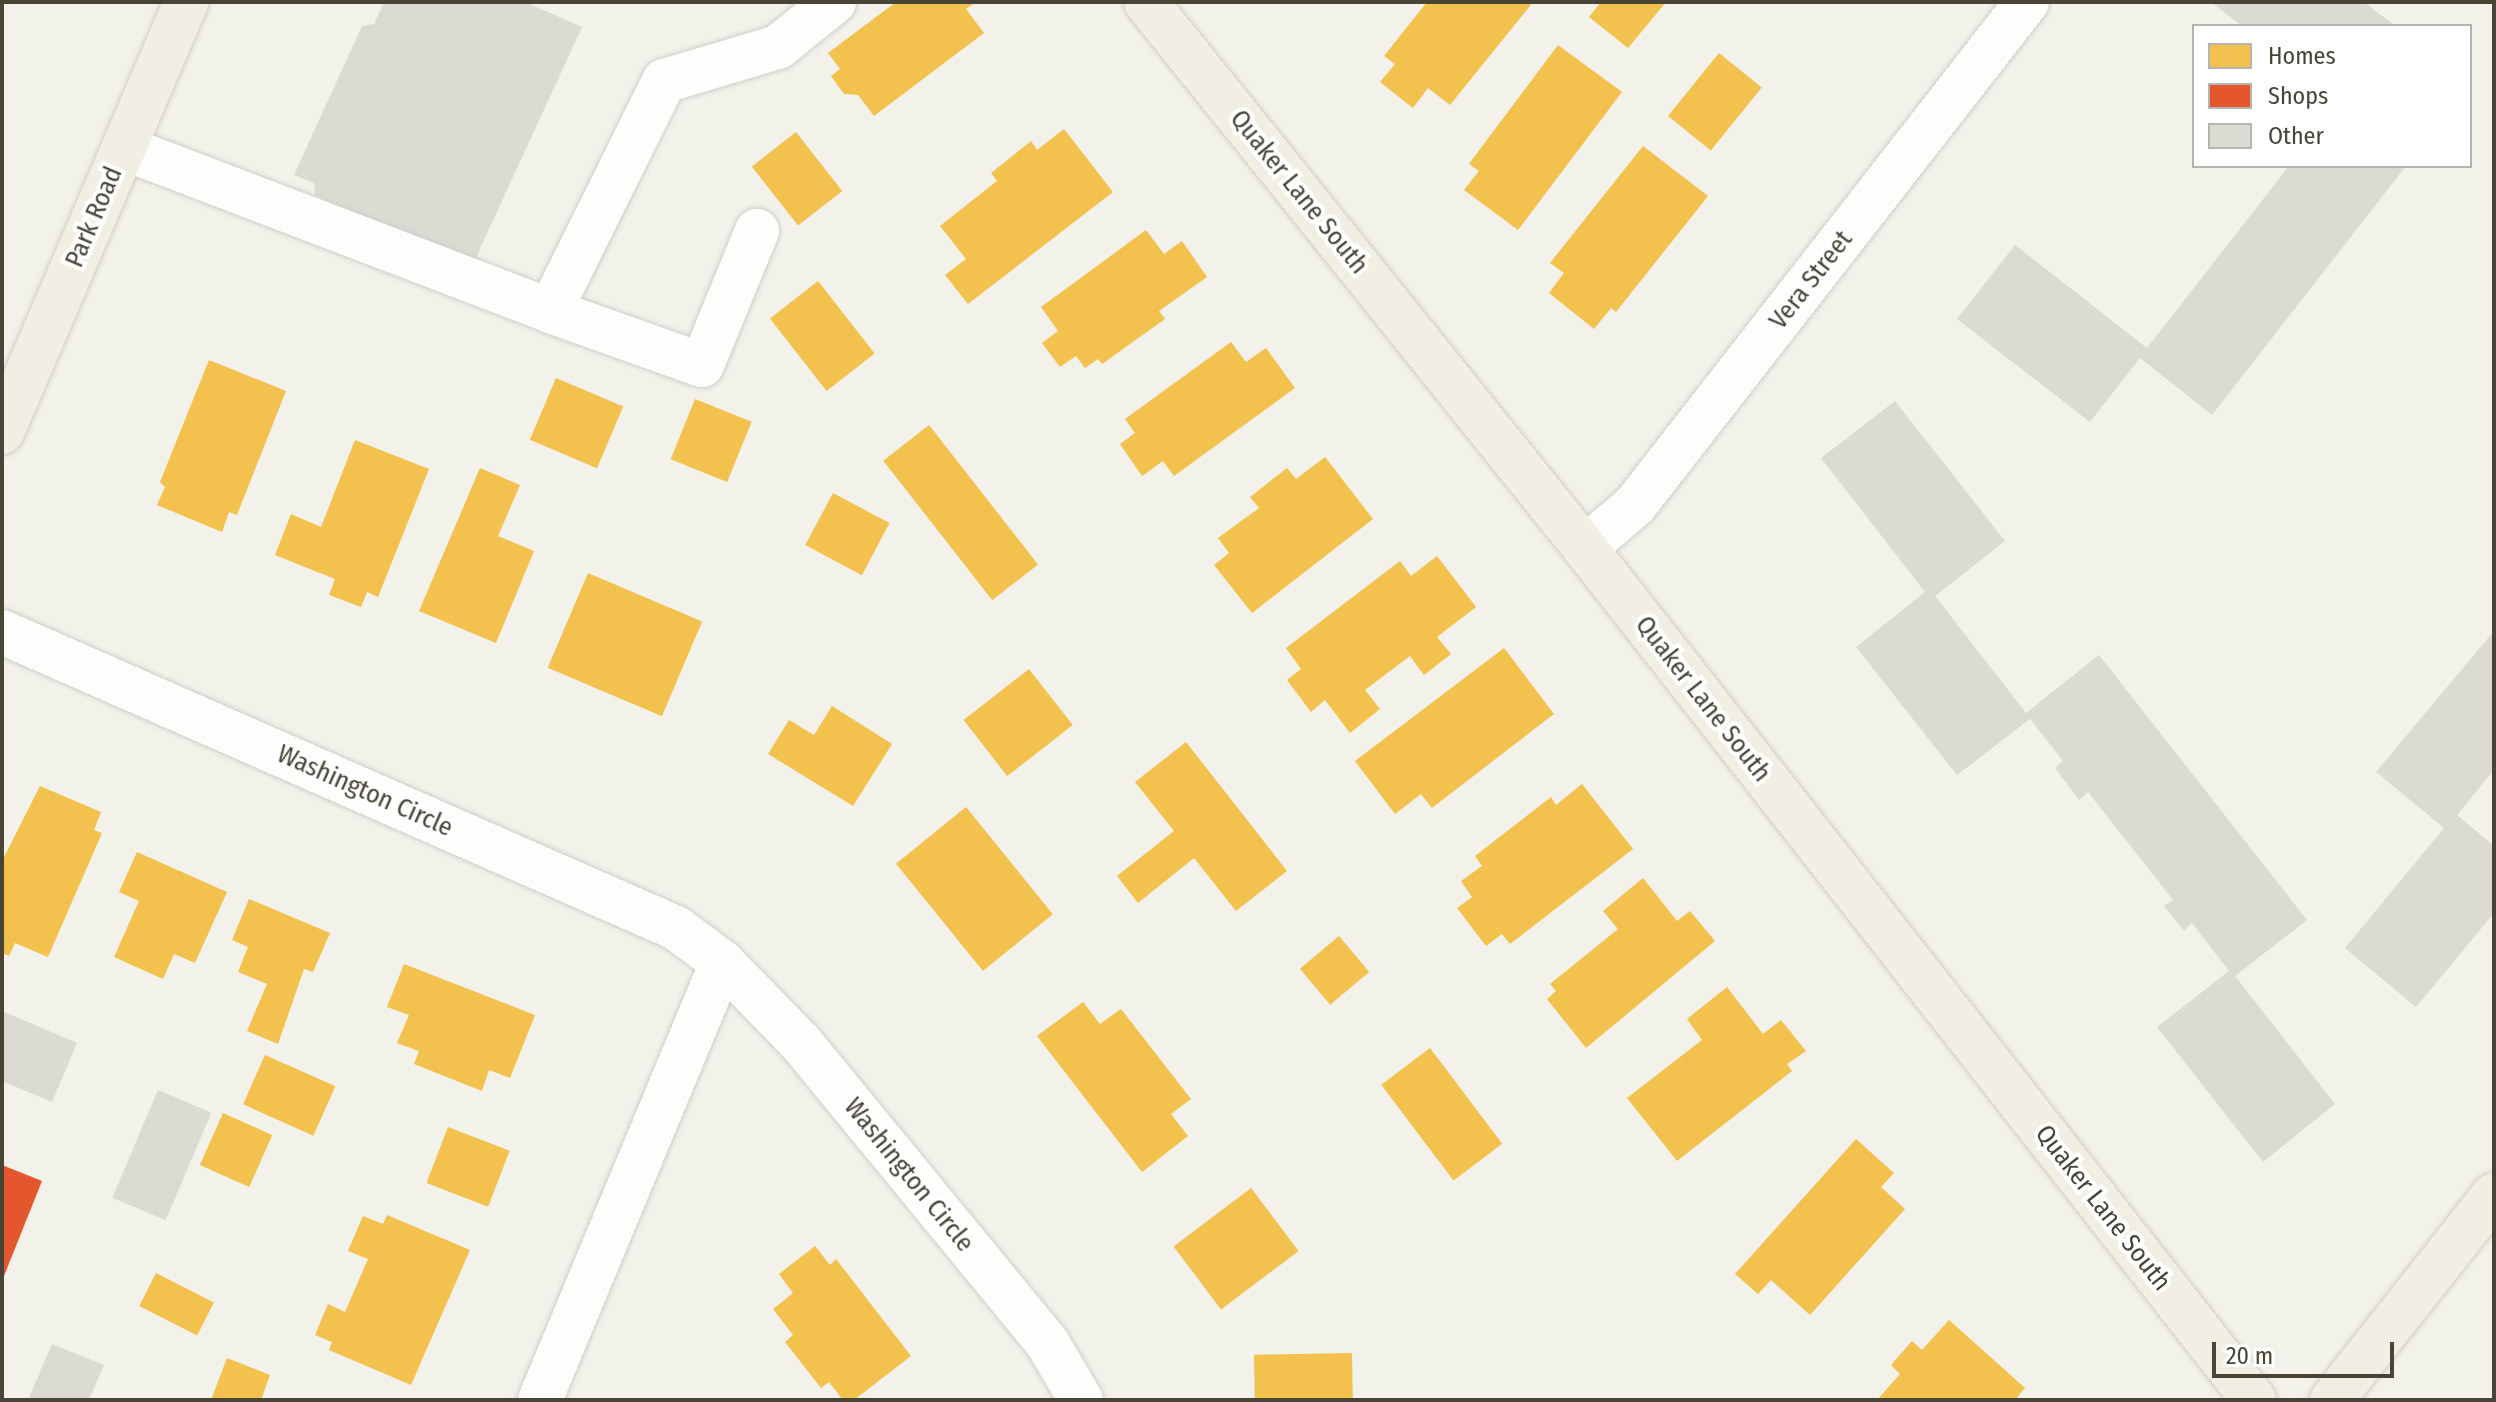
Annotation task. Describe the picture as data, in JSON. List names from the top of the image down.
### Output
{
  "streets": {
    "main road": ["Quaker Lane South", "Park Road"],
    "street": ["Vera Street", "Washington Circle"]
  },
  "crossings": [
    ["Quaker Lane South", "Vera Street"]
  ],
  "legend": ["Homes", "Shops", "Other"],
  "scale_bar": "20 m"
}
